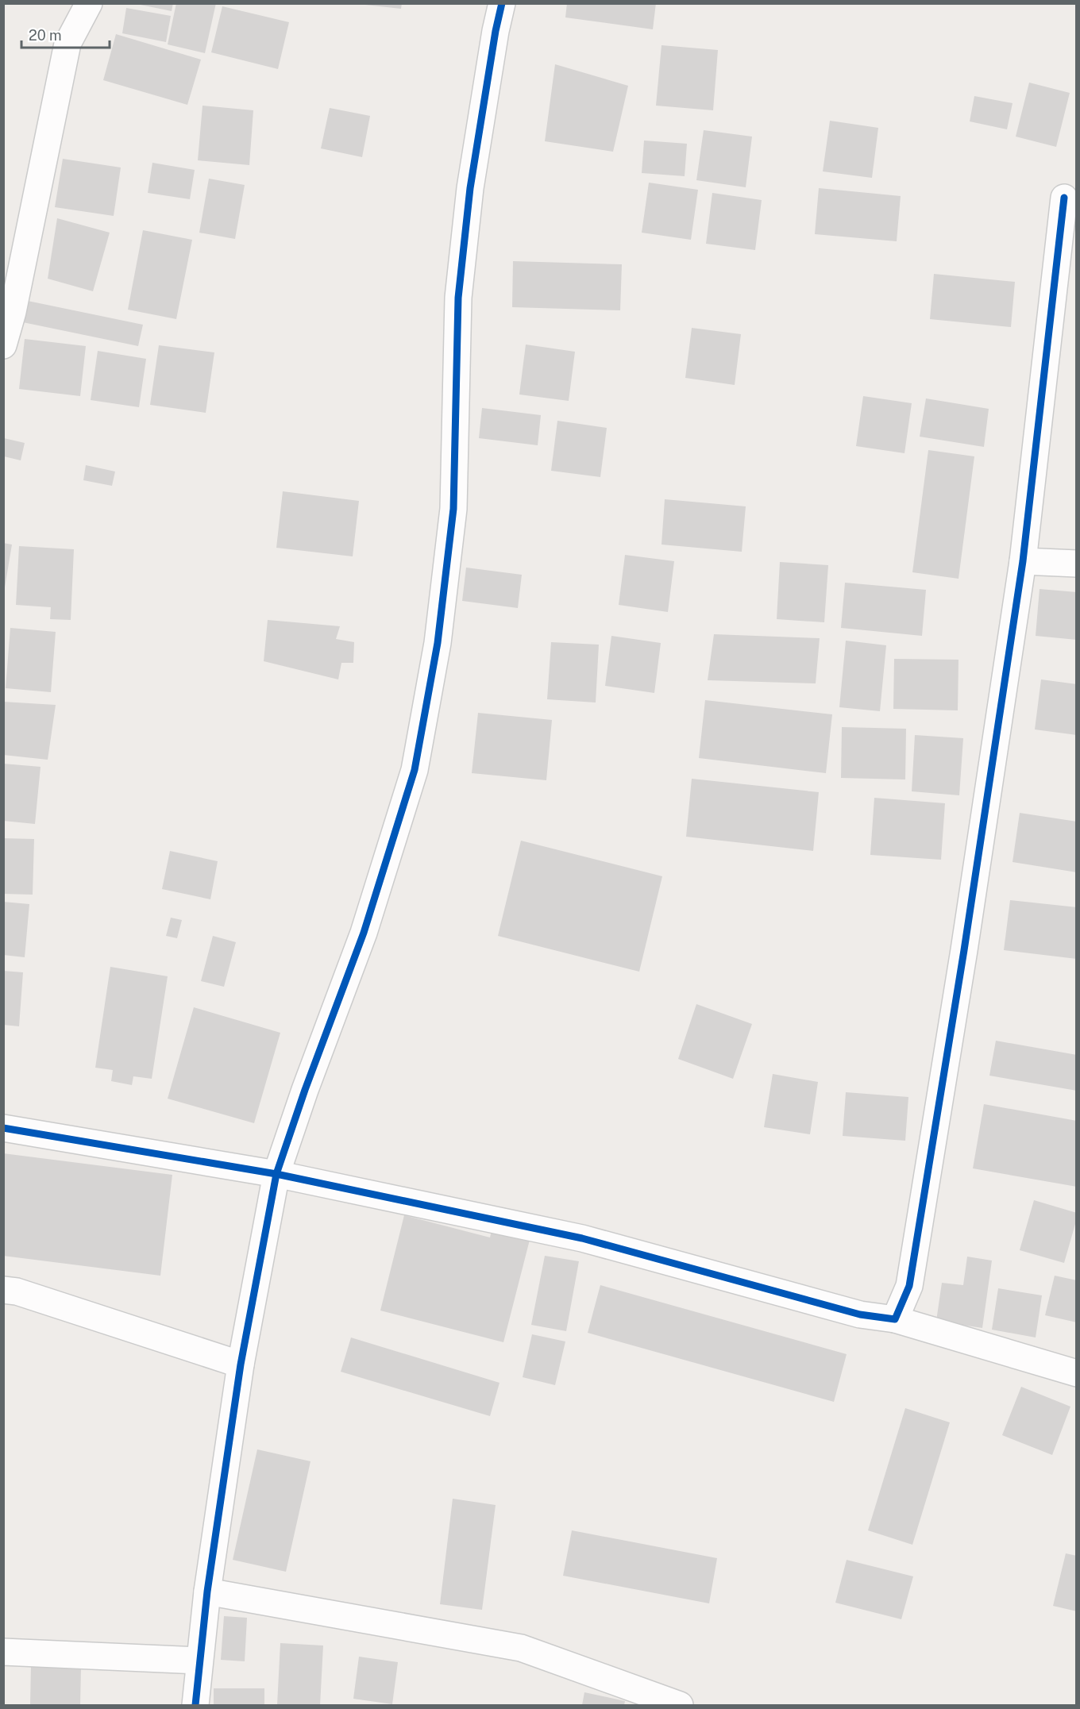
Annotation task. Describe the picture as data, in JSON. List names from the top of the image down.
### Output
{
  "scale_bar": "20 m"
}
